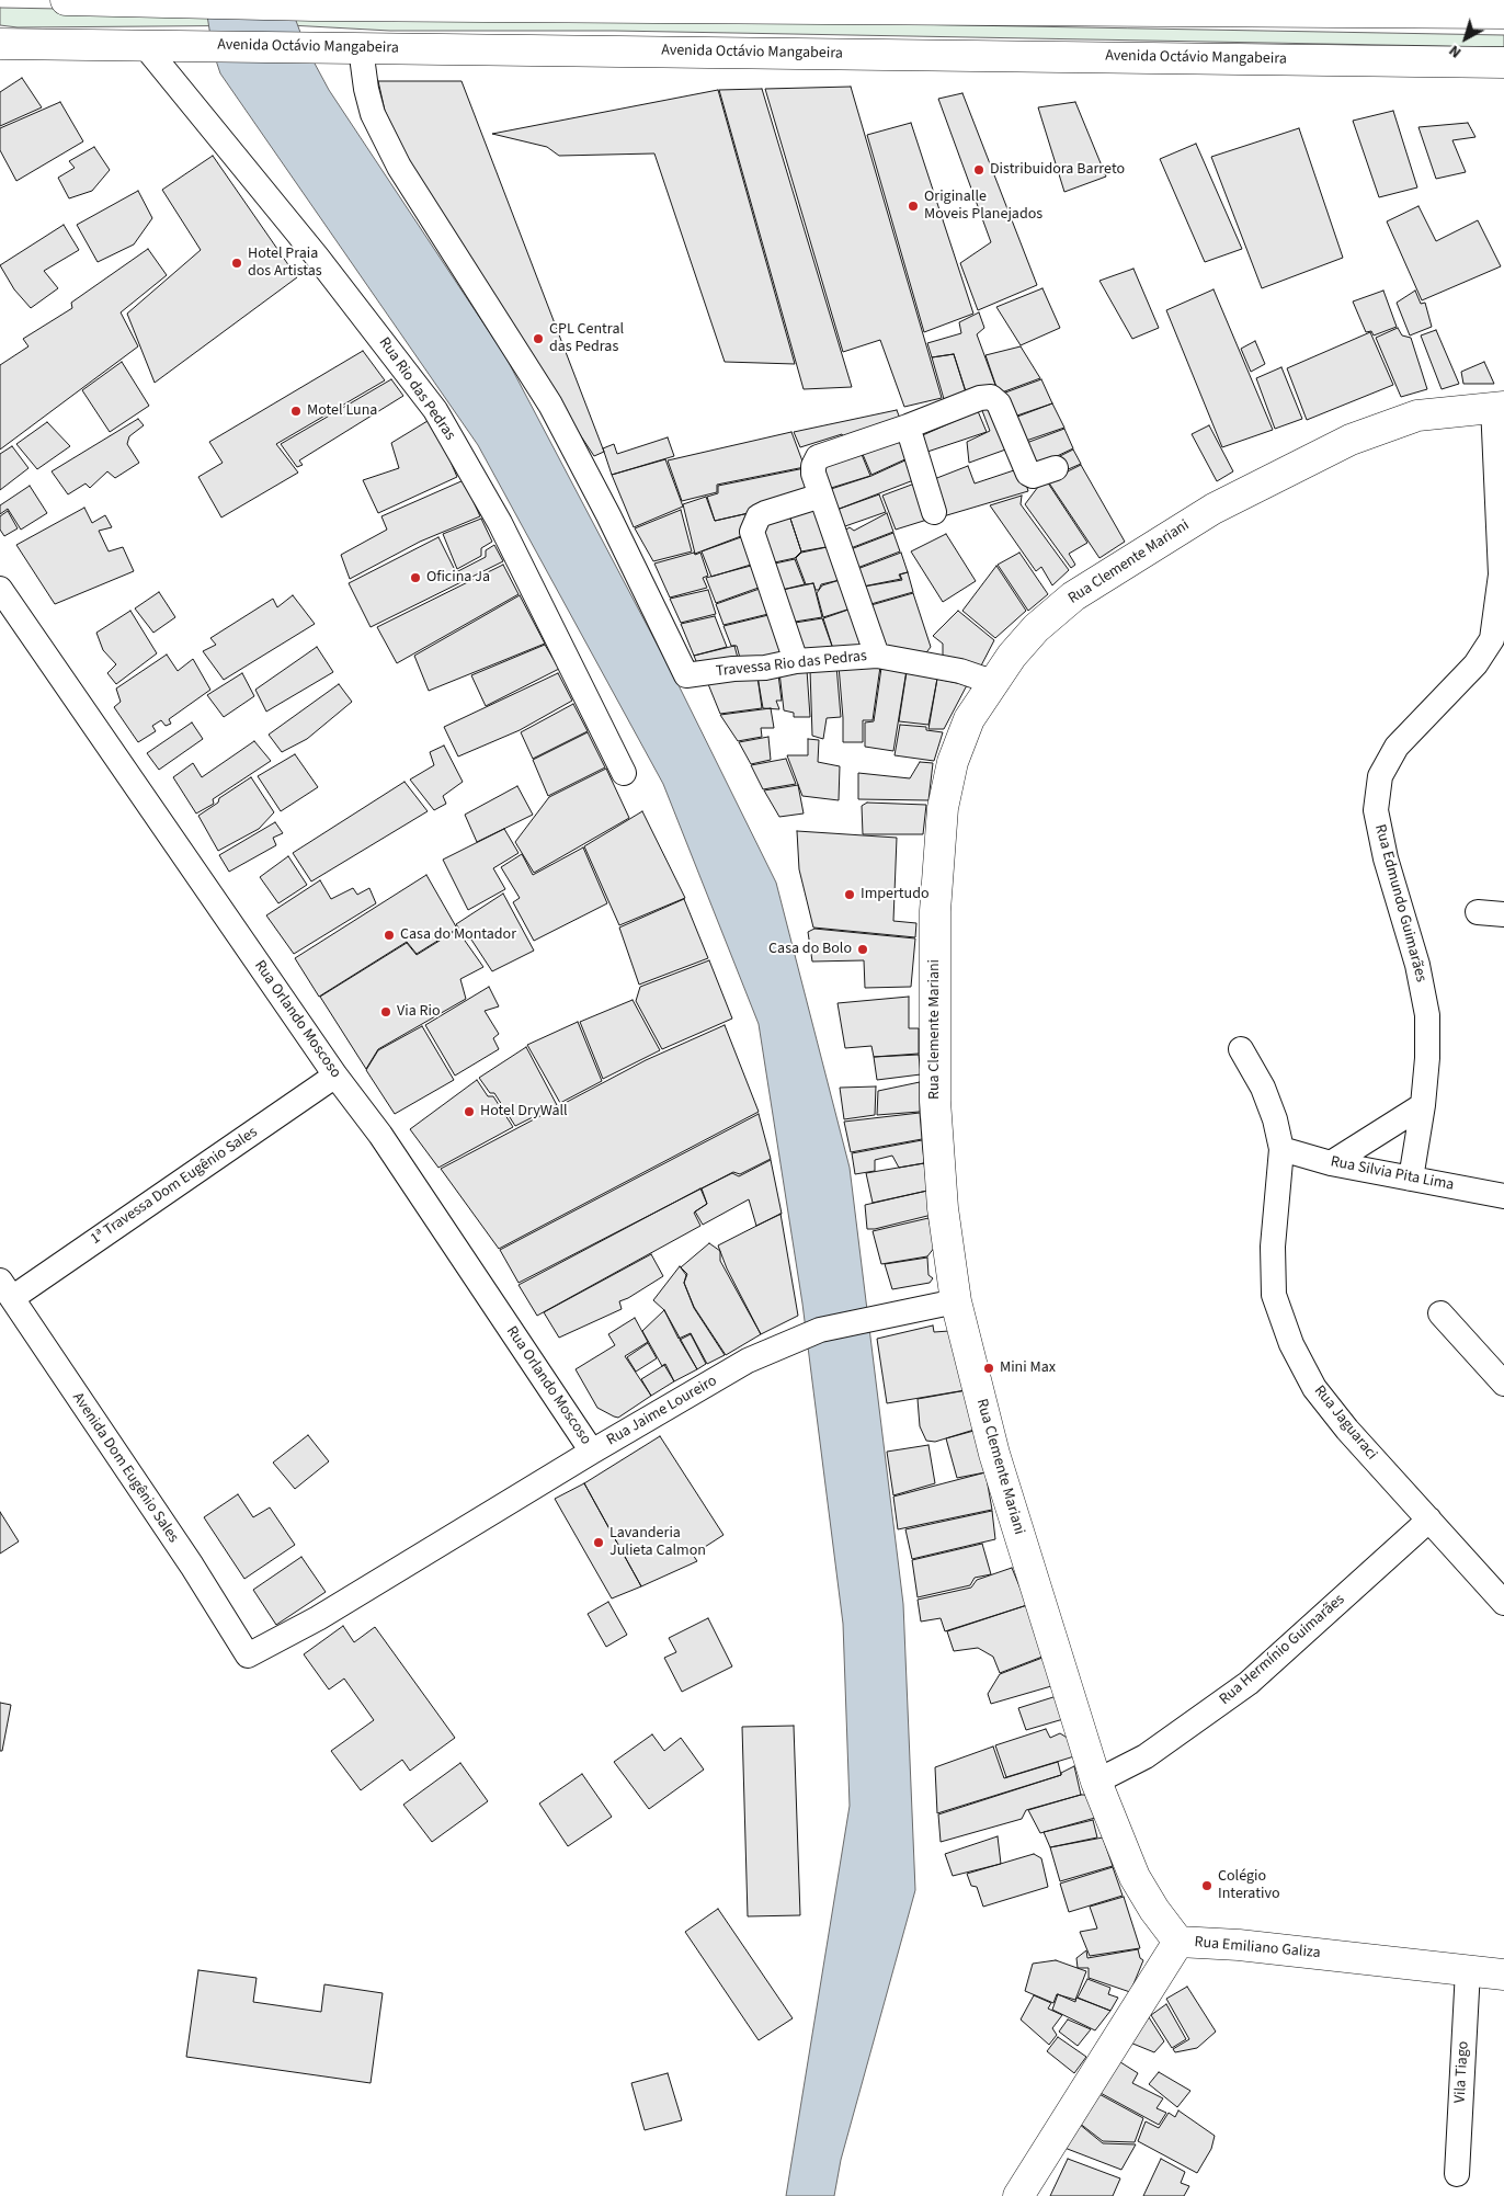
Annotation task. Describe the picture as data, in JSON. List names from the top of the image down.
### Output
{
  "streets": {
    "main road": ["Avenida Octávio Mangabeira", "Rua Clemente Mariani", "Rua Emiliano Galiza"],
    "street": [
      "Rua Rio das Pedras",
      "Travessa Rio das Pedras",
      "Rua Edmundo Guimarães",
      "Rua Orlando Moscoso",
      "Rua Silvia Pita Lima",
      "1ª Travessa Dom Eugênio Sales",
      "Rua Jaime Loureiro",
      "Rua Jaguaraci",
      "Avenida Dom Eugênio Sales",
      "Rua Hermínio Guimarães",
      "Vila Tiago"
    ]
  },
  "crossings": [
    ["Avenida Octávio Mangabeira", "Rua Rio das Pedras"],
    ["Avenida Octávio Mangabeira", "Travessa Rio das Pedras"],
    ["Rua Clemente Mariani", "Travessa Rio das Pedras"],
    ["Rua Clemente Mariani", "Rua Edmundo Guimarães"],
    ["Rua Clemente Mariani", "Rua Jaime Loureiro"],
    ["Rua Clemente Mariani", "Rua Hermínio Guimarães"],
    ["Rua Clemente Mariani", "Rua Emiliano Galiza"],
    ["Rua Edmundo Guimarães", "Rua Silvia Pita Lima"],
    ["Rua Orlando Moscoso", "1ª Travessa Dom Eugênio Sales"],
    ["Rua Orlando Moscoso", "Rua Jaime Loureiro"],
    ["Rua Silvia Pita Lima", "Rua Jaguaraci"],
    ["1ª Travessa Dom Eugênio Sales", "Avenida Dom Eugênio Sales"],
    ["Rua Jaime Loureiro", "Avenida Dom Eugênio Sales"],
    ["Rua Jaguaraci", "Rua Hermínio Guimarães"],
    ["Rua Emiliano Galiza", "Vila Tiago"]
  ],
  "places": [
    "Distribuidora Barreto",
    "Originalle Moveis Planejados",
    "Hotel Praia dos Artistas",
    "CPL Central das Pedras",
    "Motel Luna",
    "Oficina Ja",
    "Impertudo",
    "Casa do Montador",
    "Casa do Bolo",
    "Via Rio",
    "Hotel DryWall",
    "Mini Max",
    "Lavanderia Julieta Calmon",
    "Colégio Interativo"
  ],
  "north": "bottom left"
}
